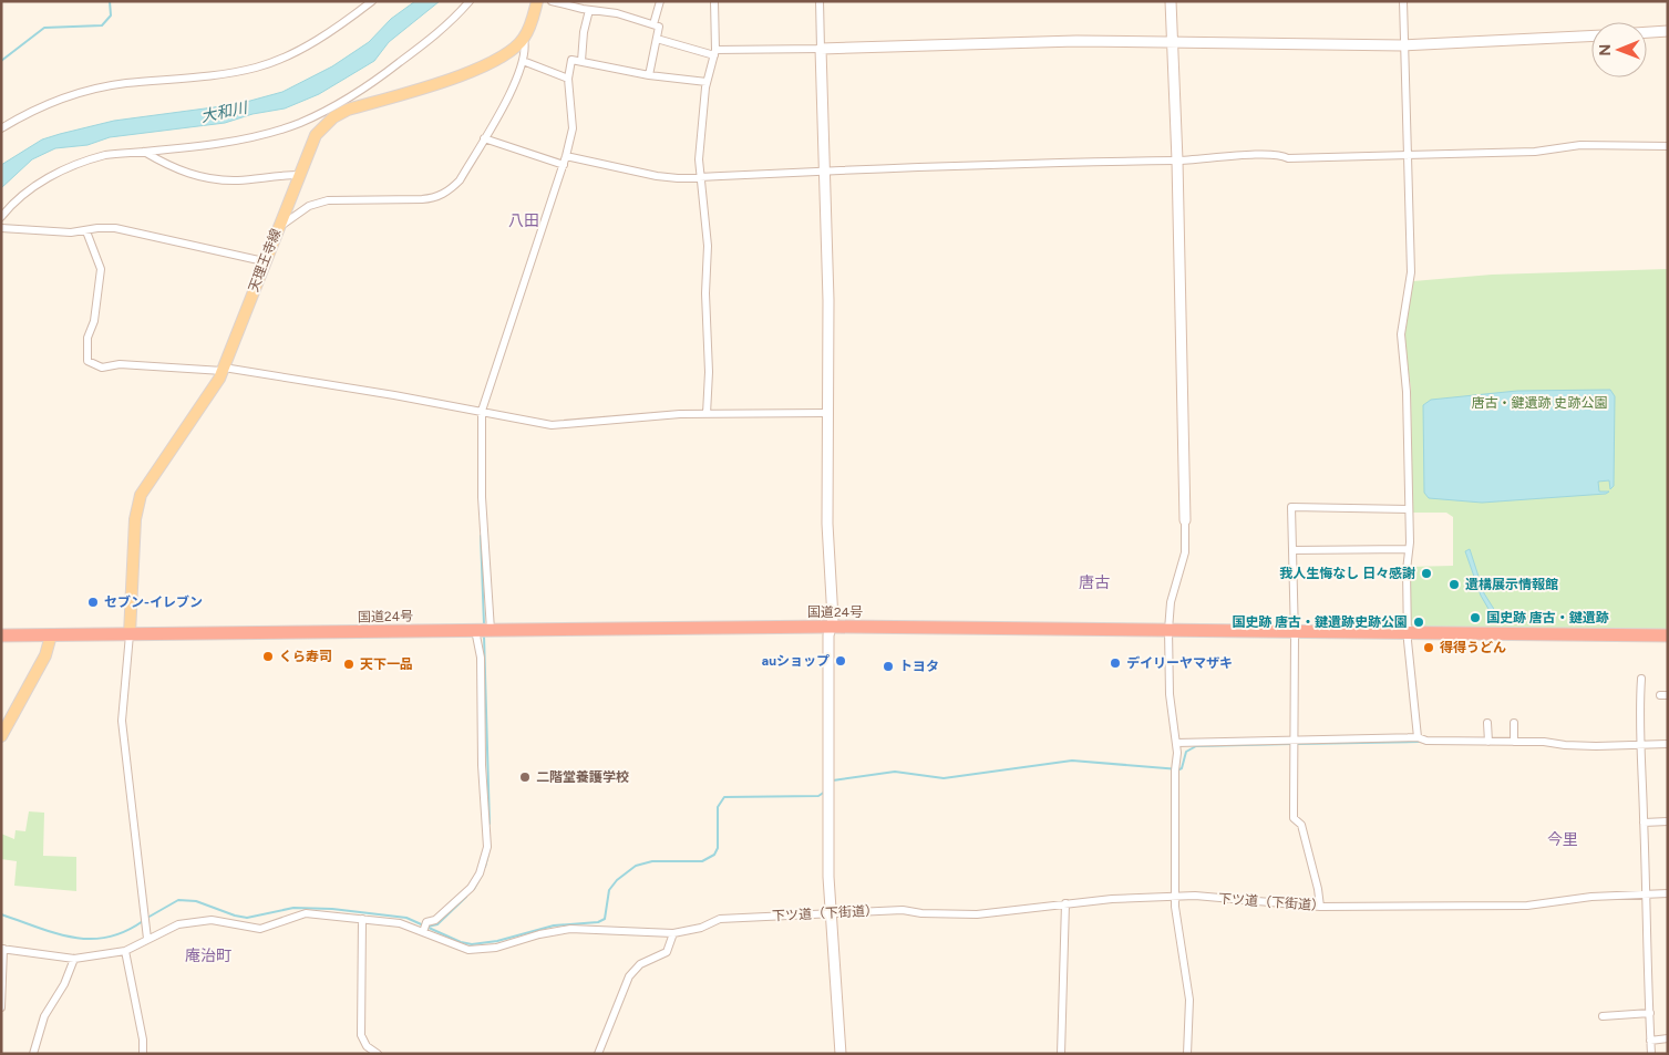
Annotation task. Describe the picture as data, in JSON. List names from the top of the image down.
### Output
{
  "streets": {
    "highway": ["国道24号"],
    "main road": ["天理王寺線"],
    "street": ["下ツ道（下街道）"]
  },
  "crossings": [
    ["天理王寺線", "国道24号"]
  ],
  "districts": [
    "八田",
    "唐古",
    "今里",
    "庵治町"
  ],
  "water": ["大和川"],
  "parks": ["唐古・鍵遺跡 史跡公園"],
  "places": [
    "我人生悔なし 日々感謝",
    "遺構展示情報館",
    "セブン-イレブン",
    "国史跡 唐古・鍵遺跡",
    "国史跡 唐古・鍵遺跡史跡公園",
    "得得うどん",
    "くら寿司",
    "auショップ",
    "デイリーヤマザキ",
    "天下一品",
    "トヨタ",
    "二階堂養護学校"
  ],
  "north": "left"
}
